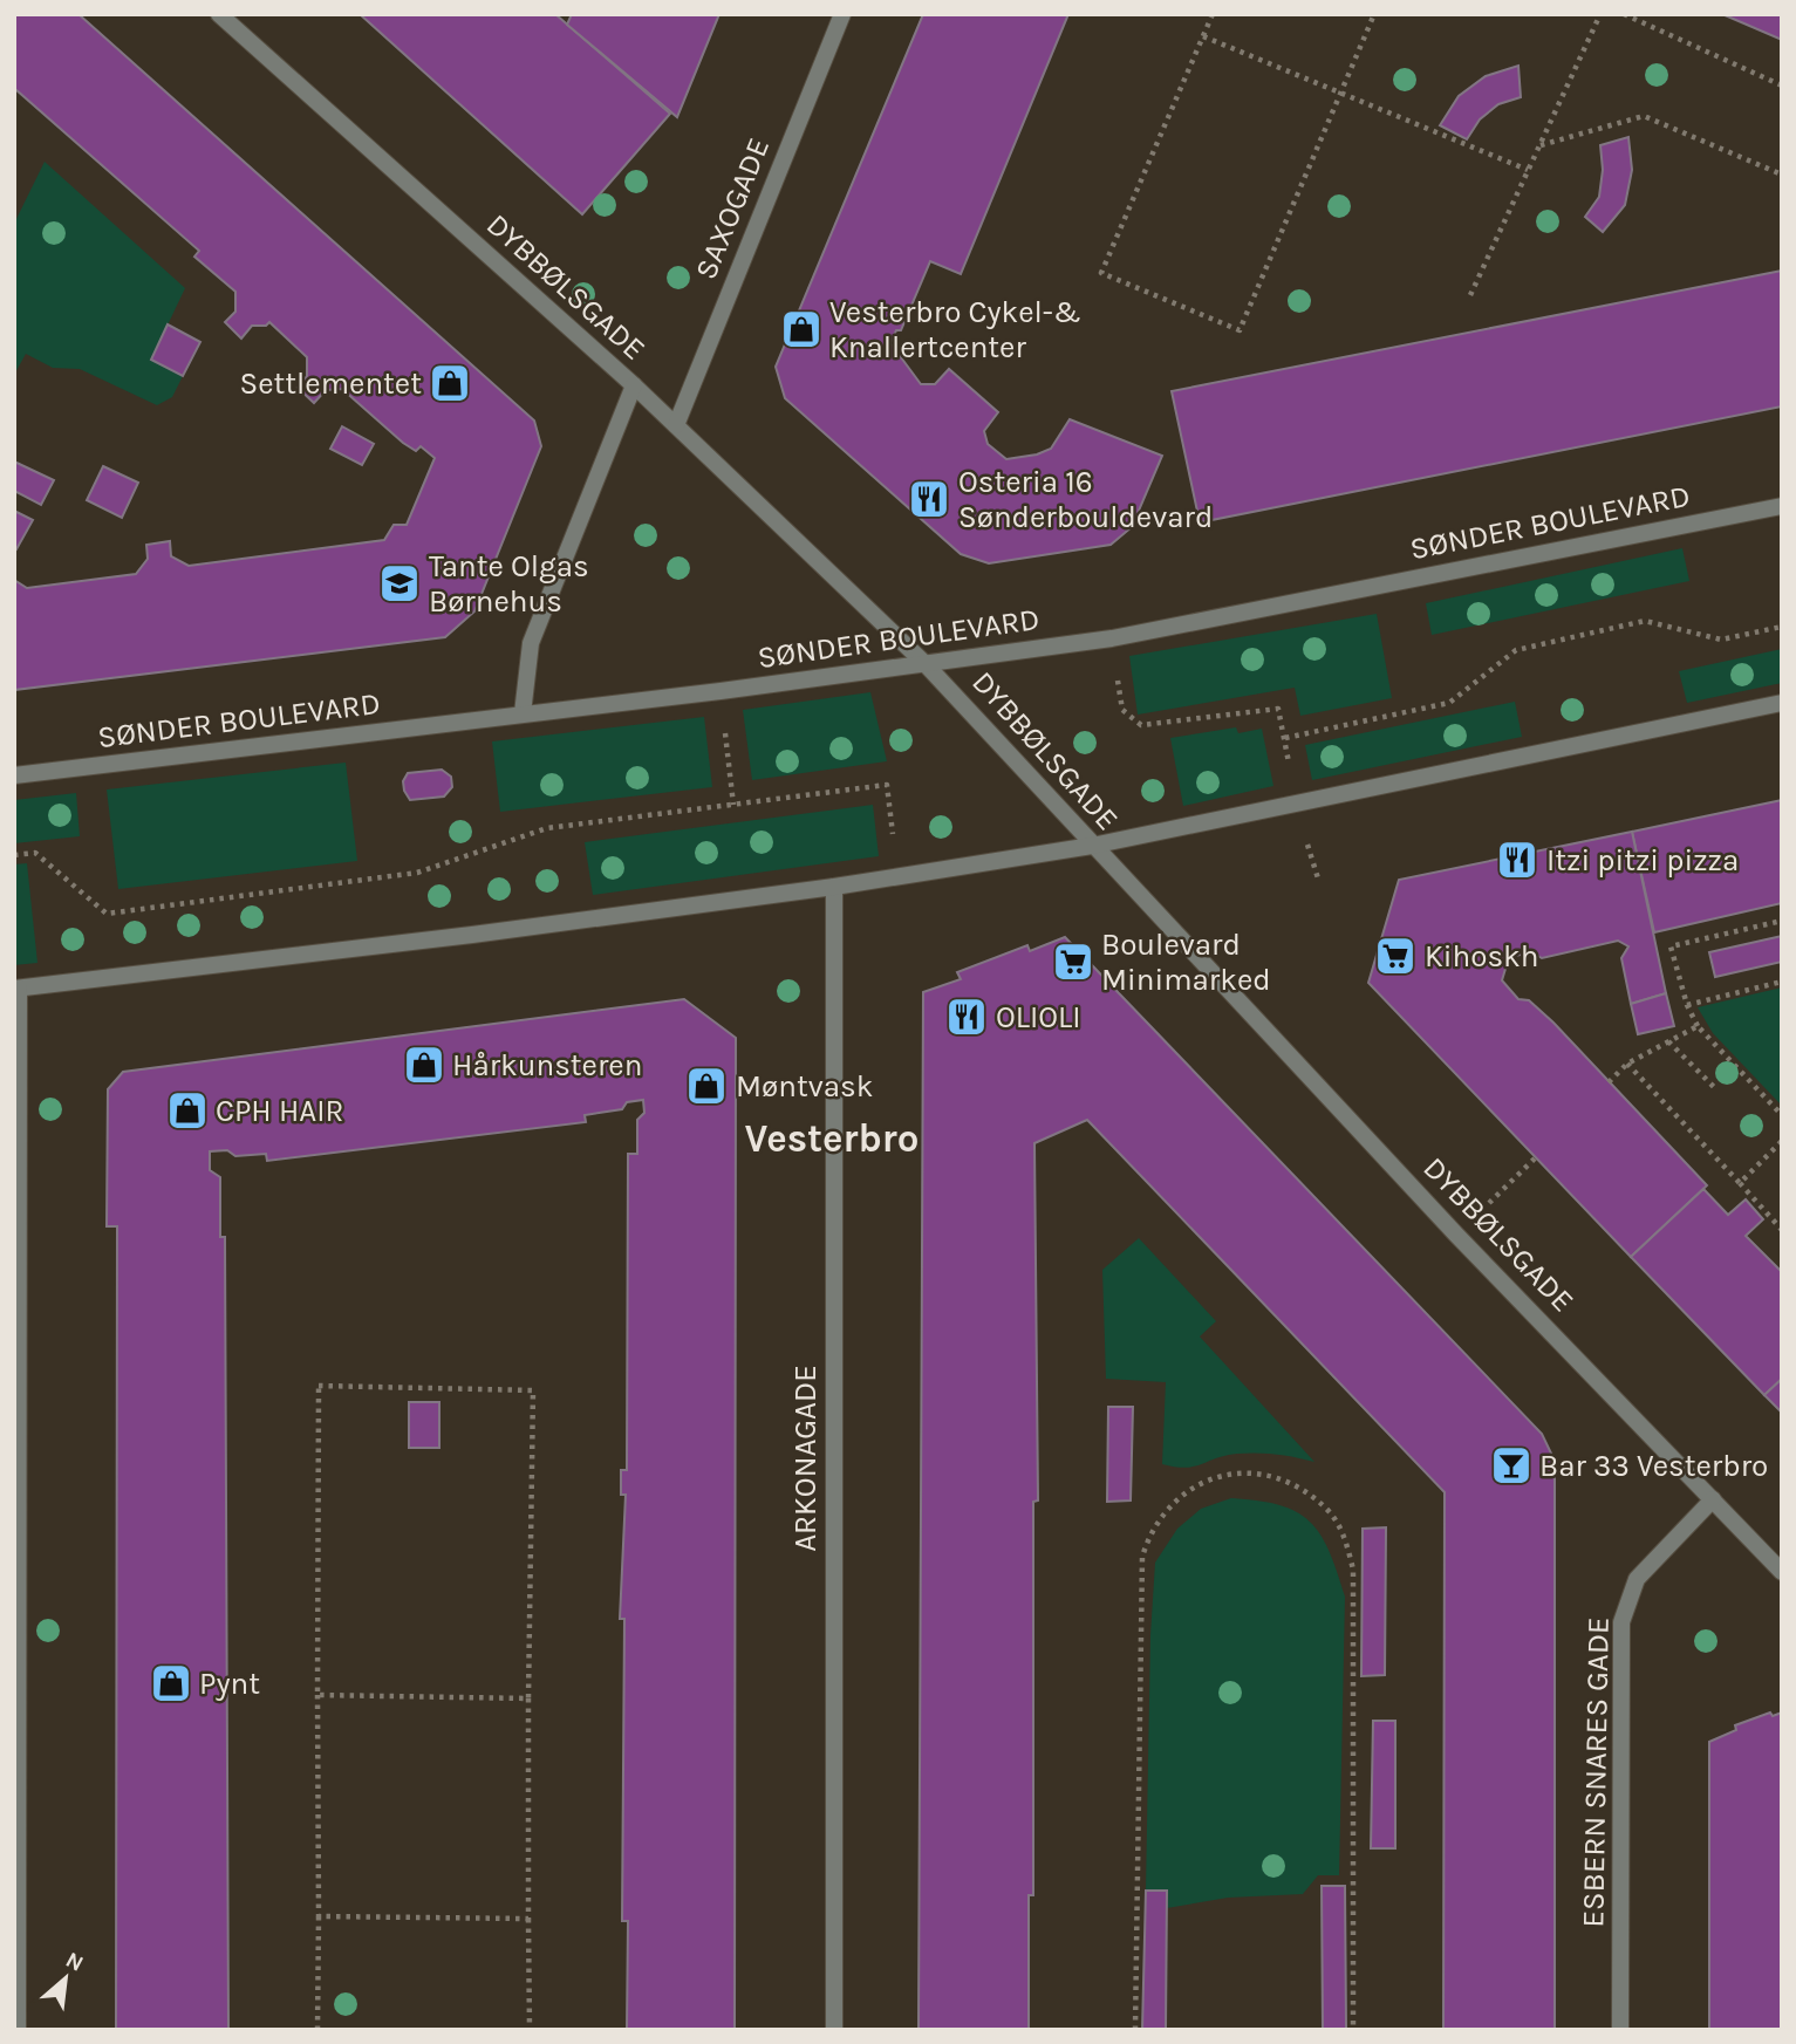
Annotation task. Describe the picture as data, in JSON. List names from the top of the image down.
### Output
{
  "streets": {
    "street": [
      "SAXOGADE",
      "DYBBØLSGADE",
      "SØNDER BOULEVARD",
      "ARKONAGADE",
      "ESBERN SNARES GADE"
    ]
  },
  "crossings": [
    ["SAXOGADE", "DYBBØLSGADE"],
    ["DYBBØLSGADE", "SØNDER BOULEVARD"],
    ["DYBBØLSGADE", "ESBERN SNARES GADE"]
  ],
  "districts": ["Vesterbro"],
  "places": {
    "shop": [
      "Vesterbro Cykel-& Knallertcenter",
      "Settlementet",
      "Hårkunsteren",
      "Møntvask",
      "CPH HAIR",
      "Pynt"
    ],
    "restaurant": ["Osteria 16 Sønderbouldevard", "Itzi pitzi pizza", "OLIOLI"],
    "school or university": ["Tante Olgas Børnehus"],
    "supermarket": ["Kihoskh", "Boulevard Minimarked"],
    "bar": ["Bar 33 Vesterbro"]
  },
  "north": "top right"
}
